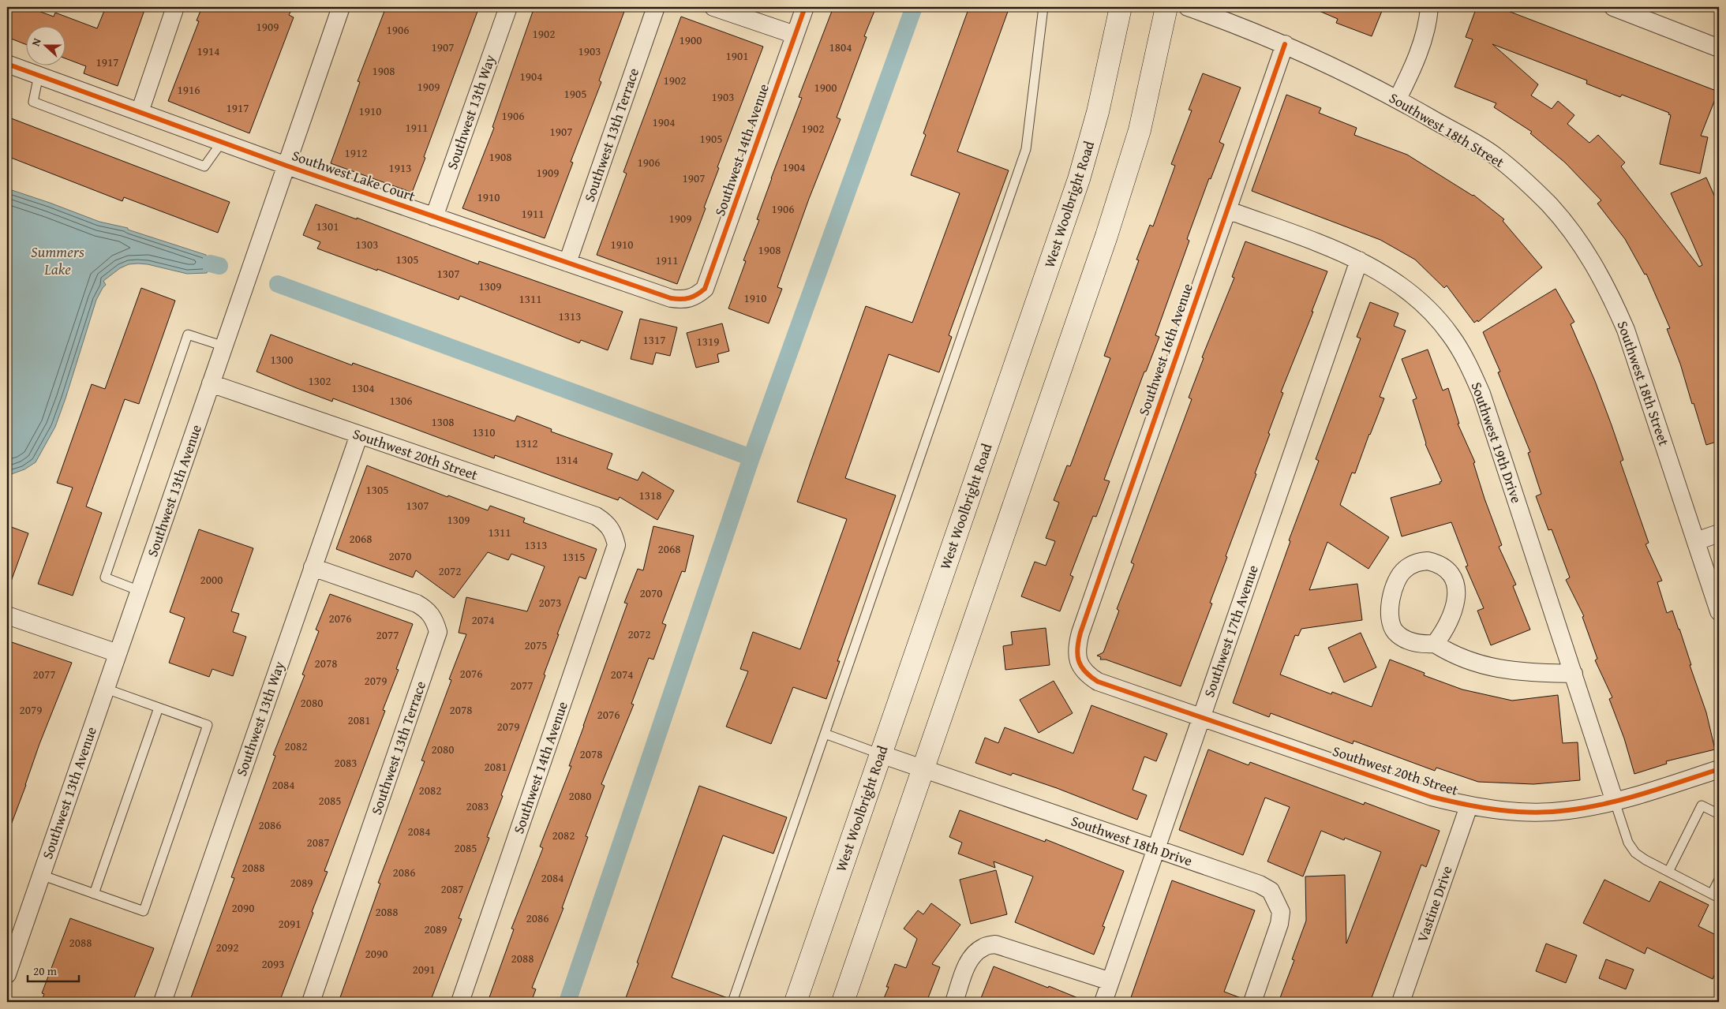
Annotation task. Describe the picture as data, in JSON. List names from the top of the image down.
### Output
{
  "streets": {
    "main road": ["West Woolbright Road"],
    "street": [
      "Southwest 13th Way",
      "Southwest 18th Street",
      "Southwest 13th Terrace",
      "Southwest 14th Avenue",
      "Southwest Lake Court",
      "Southwest 16th Avenue",
      "Southwest 19th Drive",
      "Southwest 20th Street",
      "Southwest 13th Avenue",
      "Southwest 17th Avenue",
      "Southwest 18th Drive",
      "Vastine Drive"
    ]
  },
  "crossings": [
    ["Southwest 13th Way", "Southwest 13th Terrace"],
    ["Southwest 13th Way", "Southwest Lake Court"],
    ["Southwest 13th Way", "Southwest 20th Street"],
    ["Southwest 18th Street", "Southwest 16th Avenue"],
    ["Southwest 13th Terrace", "Southwest Lake Court"],
    ["Southwest 14th Avenue", "Southwest Lake Court"],
    ["Southwest 14th Avenue", "Southwest 20th Street"],
    ["Southwest Lake Court", "Southwest 13th Avenue"],
    ["West Woolbright Road", "Southwest 18th Drive"],
    ["Southwest 16th Avenue", "Southwest 19th Drive"],
    ["Southwest 16th Avenue", "Southwest 20th Street"],
    ["Southwest 19th Drive", "Southwest 20th Street"],
    ["Southwest 19th Drive", "Southwest 17th Avenue"],
    ["Southwest 20th Street", "Southwest 13th Avenue"],
    ["Southwest 20th Street", "Southwest 17th Avenue"],
    ["Southwest 20th Street", "Vastine Drive"],
    ["Southwest 17th Avenue", "Southwest 18th Drive"]
  ],
  "water": ["Summers Lake"],
  "house_numbers": [
    "1909",
    "1906",
    "1902",
    "1900",
    "1907",
    "1804",
    "1914",
    "1903",
    "1901",
    "1917",
    "1908",
    "1904",
    "1902",
    "1909",
    "1900",
    "1916",
    "1905",
    "1903",
    "1917",
    "1910",
    "1906",
    "1904",
    "1911",
    "1902",
    "1907",
    "1905",
    "1912",
    "1908",
    "1906",
    "1904",
    "1913",
    "1909",
    "1907",
    "1910",
    "1906",
    "1911",
    "1909",
    "1301",
    "1303",
    "1910",
    "1908",
    "1305",
    "1911",
    "1307",
    "1309",
    "1910",
    "1311",
    "1313",
    "1317",
    "1319",
    "1300",
    "1302",
    "1304",
    "1306",
    "1308",
    "1310",
    "1312",
    "1314",
    "1305",
    "1318",
    "1307",
    "1309",
    "1311",
    "2068",
    "1313",
    "2068",
    "2070",
    "1315",
    "2072",
    "2000",
    "2070",
    "2073",
    "2076",
    "2074",
    "2072",
    "2077",
    "2075",
    "2078",
    "2076",
    "2077",
    "2074",
    "2079",
    "2077",
    "2080",
    "2079",
    "2078",
    "2076",
    "2081",
    "2079",
    "2082",
    "2080",
    "2078",
    "2083",
    "2081",
    "2084",
    "2082",
    "2080",
    "2085",
    "2083",
    "2086",
    "2084",
    "2082",
    "2087",
    "2085",
    "2088",
    "2086",
    "2084",
    "2089",
    "2087",
    "2090",
    "2088",
    "2086",
    "2091",
    "2089",
    "2088",
    "2092",
    "2090",
    "2088",
    "2093",
    "2091"
  ],
  "scale_bar": "20 m",
  "north": "left"
}
